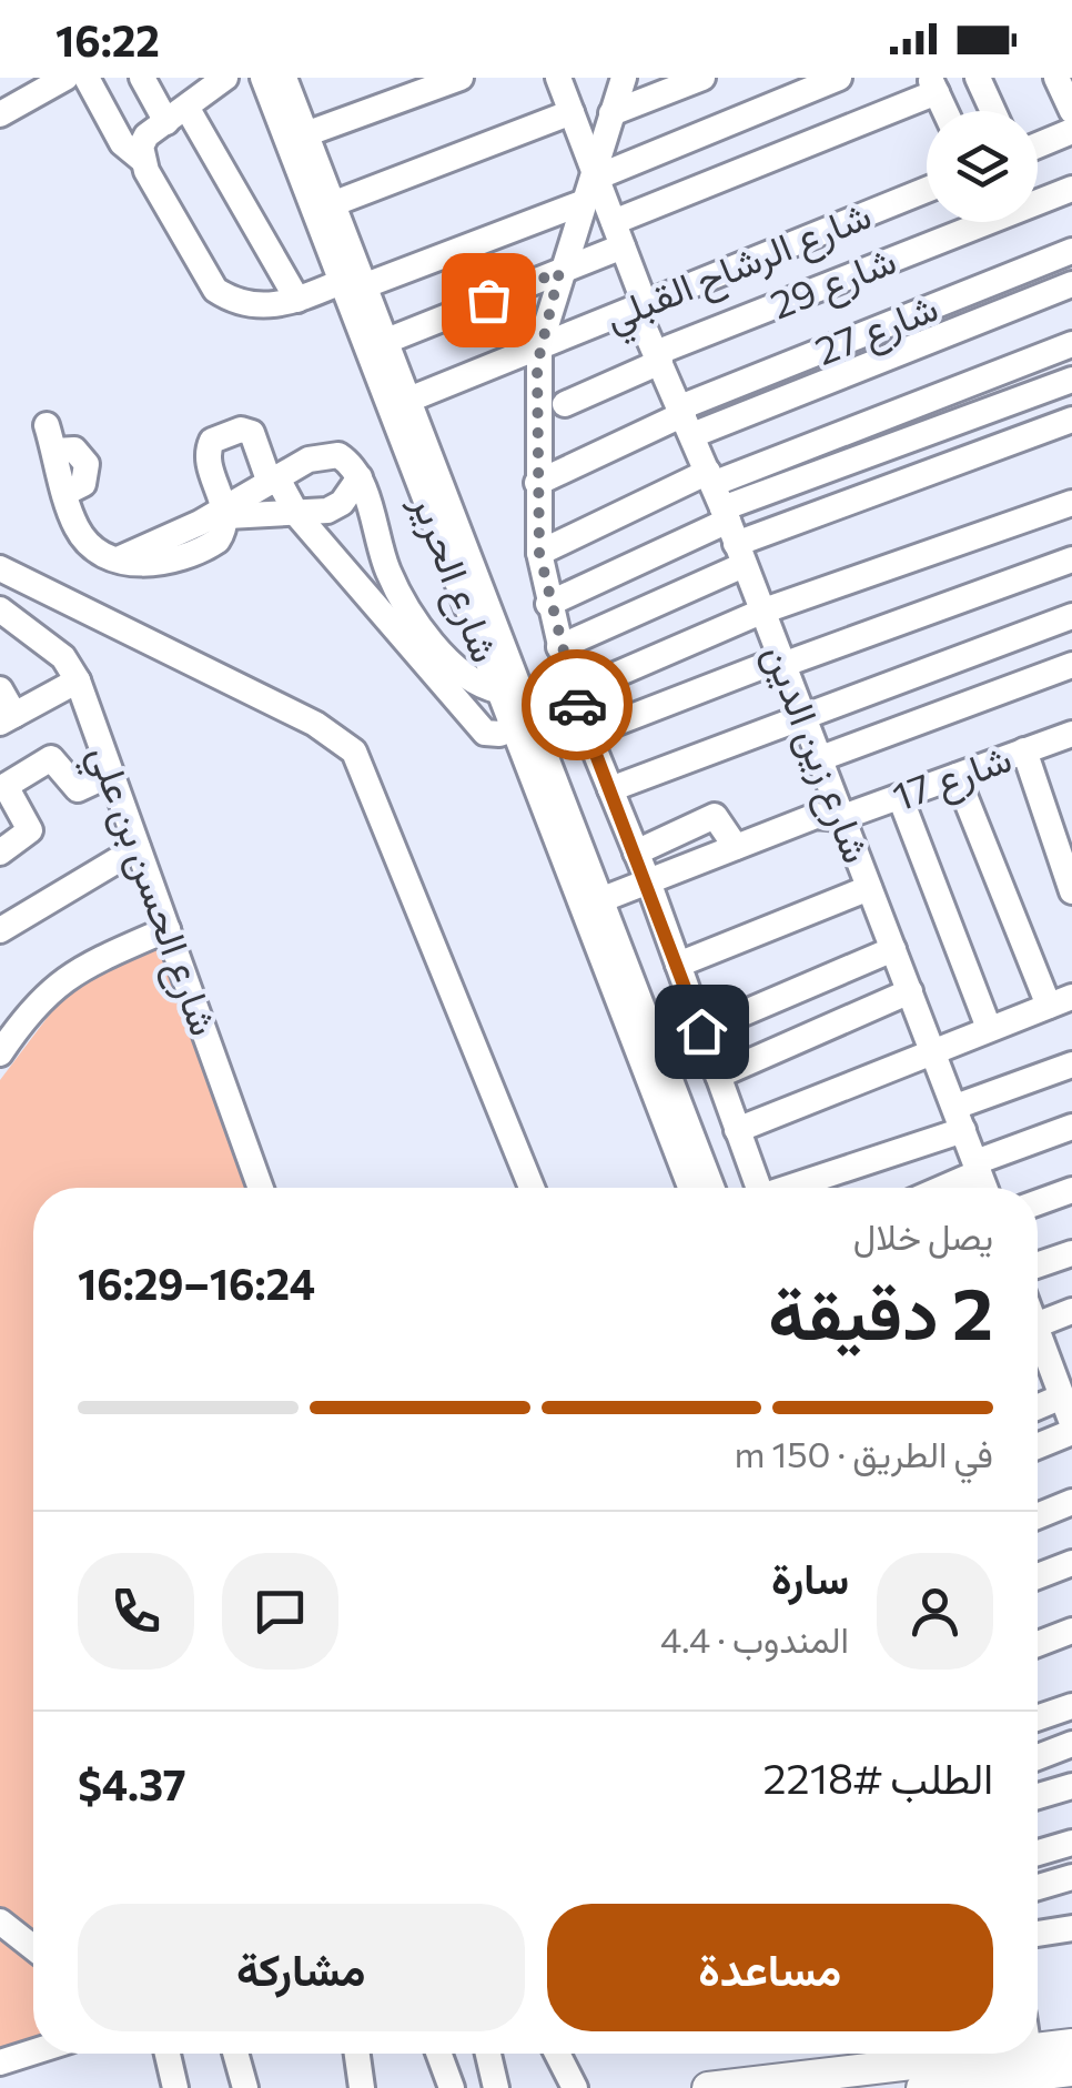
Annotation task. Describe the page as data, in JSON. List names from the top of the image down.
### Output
{
  "streets": {
    "street": [
      "شارع الرشاح القبلي",
      "شارع 29",
      "شارع 27",
      "شارع الحرير",
      "شارع زين الدين",
      "شارع 17",
      "شارع الحسن بن علي"
    ]
  },
  "crossings": [
    ["شارع الرشاح القبلي", "شارع الحرير"],
    ["شارع الرشاح القبلي", "شارع زين الدين"],
    ["شارع 29", "شارع زين الدين"],
    ["شارع 27", "شارع زين الدين"],
    ["شارع الحرير", "شارع 17"],
    ["شارع زين الدين", "شارع 17"]
  ],
  "page": {
    "status": "16:22",
    "heading": ["2 دقيقة", "يصل خلال", "16:24–16:29"],
    "panel": [
      "سارة",
      "المندوب · 4.4",
      "الطلب #2218",
      "$4.37"
    ],
    "bar": "في الطريق · 150 m",
    "buttons": ["مساعدة", "مشاركة"]
  }
}
